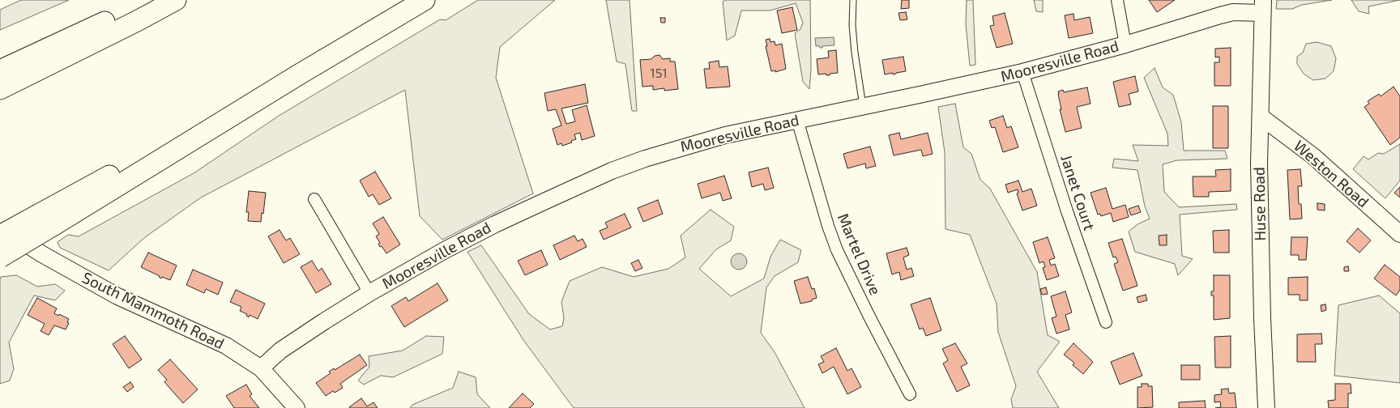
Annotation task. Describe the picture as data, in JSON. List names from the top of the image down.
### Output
{
  "streets": {
    "street": [
      "Mooresville Road",
      "Weston Road",
      "Janet Court",
      "Huse Road",
      "Martel Drive",
      "South Mammoth Road"
    ]
  },
  "crossings": [
    ["Mooresville Road", "Janet Court"],
    ["Mooresville Road", "Huse Road"],
    ["Mooresville Road", "Martel Drive"],
    ["Mooresville Road", "South Mammoth Road"],
    ["Weston Road", "Huse Road"]
  ],
  "house_numbers": ["151"]
}
